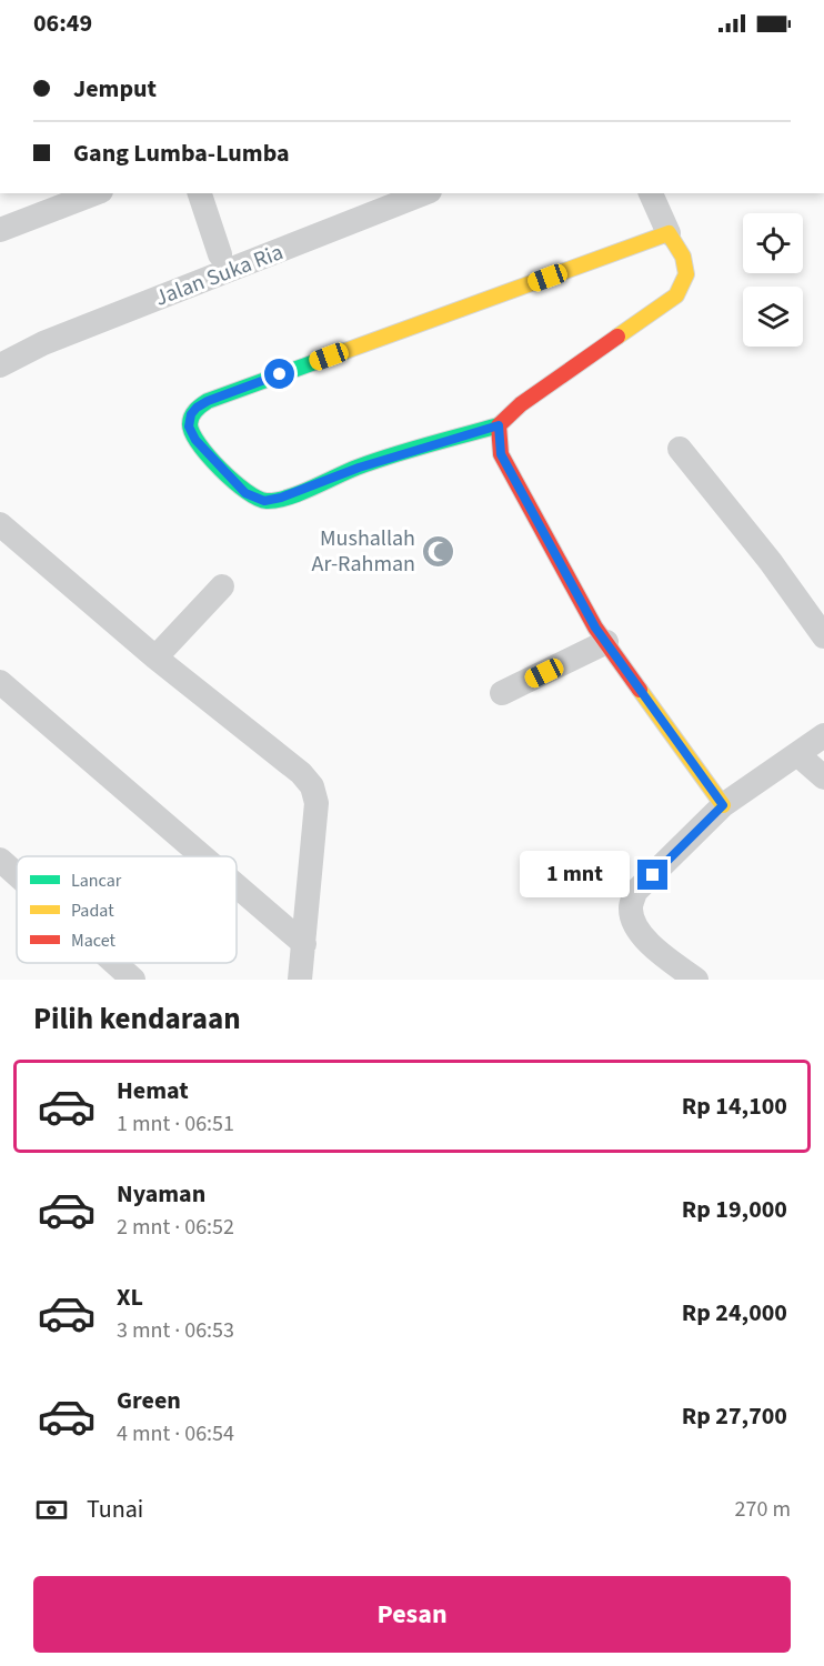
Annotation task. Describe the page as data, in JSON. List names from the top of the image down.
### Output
{
  "streets": {
    "street": ["Jalan Suka Ria"]
  },
  "places": {
    "mosque": ["Mushallah Ar-Rahman"]
  },
  "legend": ["Lancar", "Padat", "Macet"],
  "page": {
    "status": "06:49",
    "banner": ["Jemput", "Gang Lumba-Lumba"],
    "bubble": "1 mnt",
    "heading": "Pilih kendaraan",
    "list": [
      {
        "name": "Hemat",
        "note": "1 mnt · 06:51",
        "value": "Rp 14,100"
      },
      {
        "name": "Nyaman",
        "note": "2 mnt · 06:52",
        "value": "Rp 19,000"
      },
      {
        "name": "XL",
        "note": "3 mnt · 06:53",
        "value": "Rp 24,000"
      },
      {
        "name": "Green",
        "note": "4 mnt · 06:54",
        "value": "Rp 27,700"
      }
    ],
    "pay": ["Tunai", "270 m"],
    "buttons": "Pesan"
  }
}
